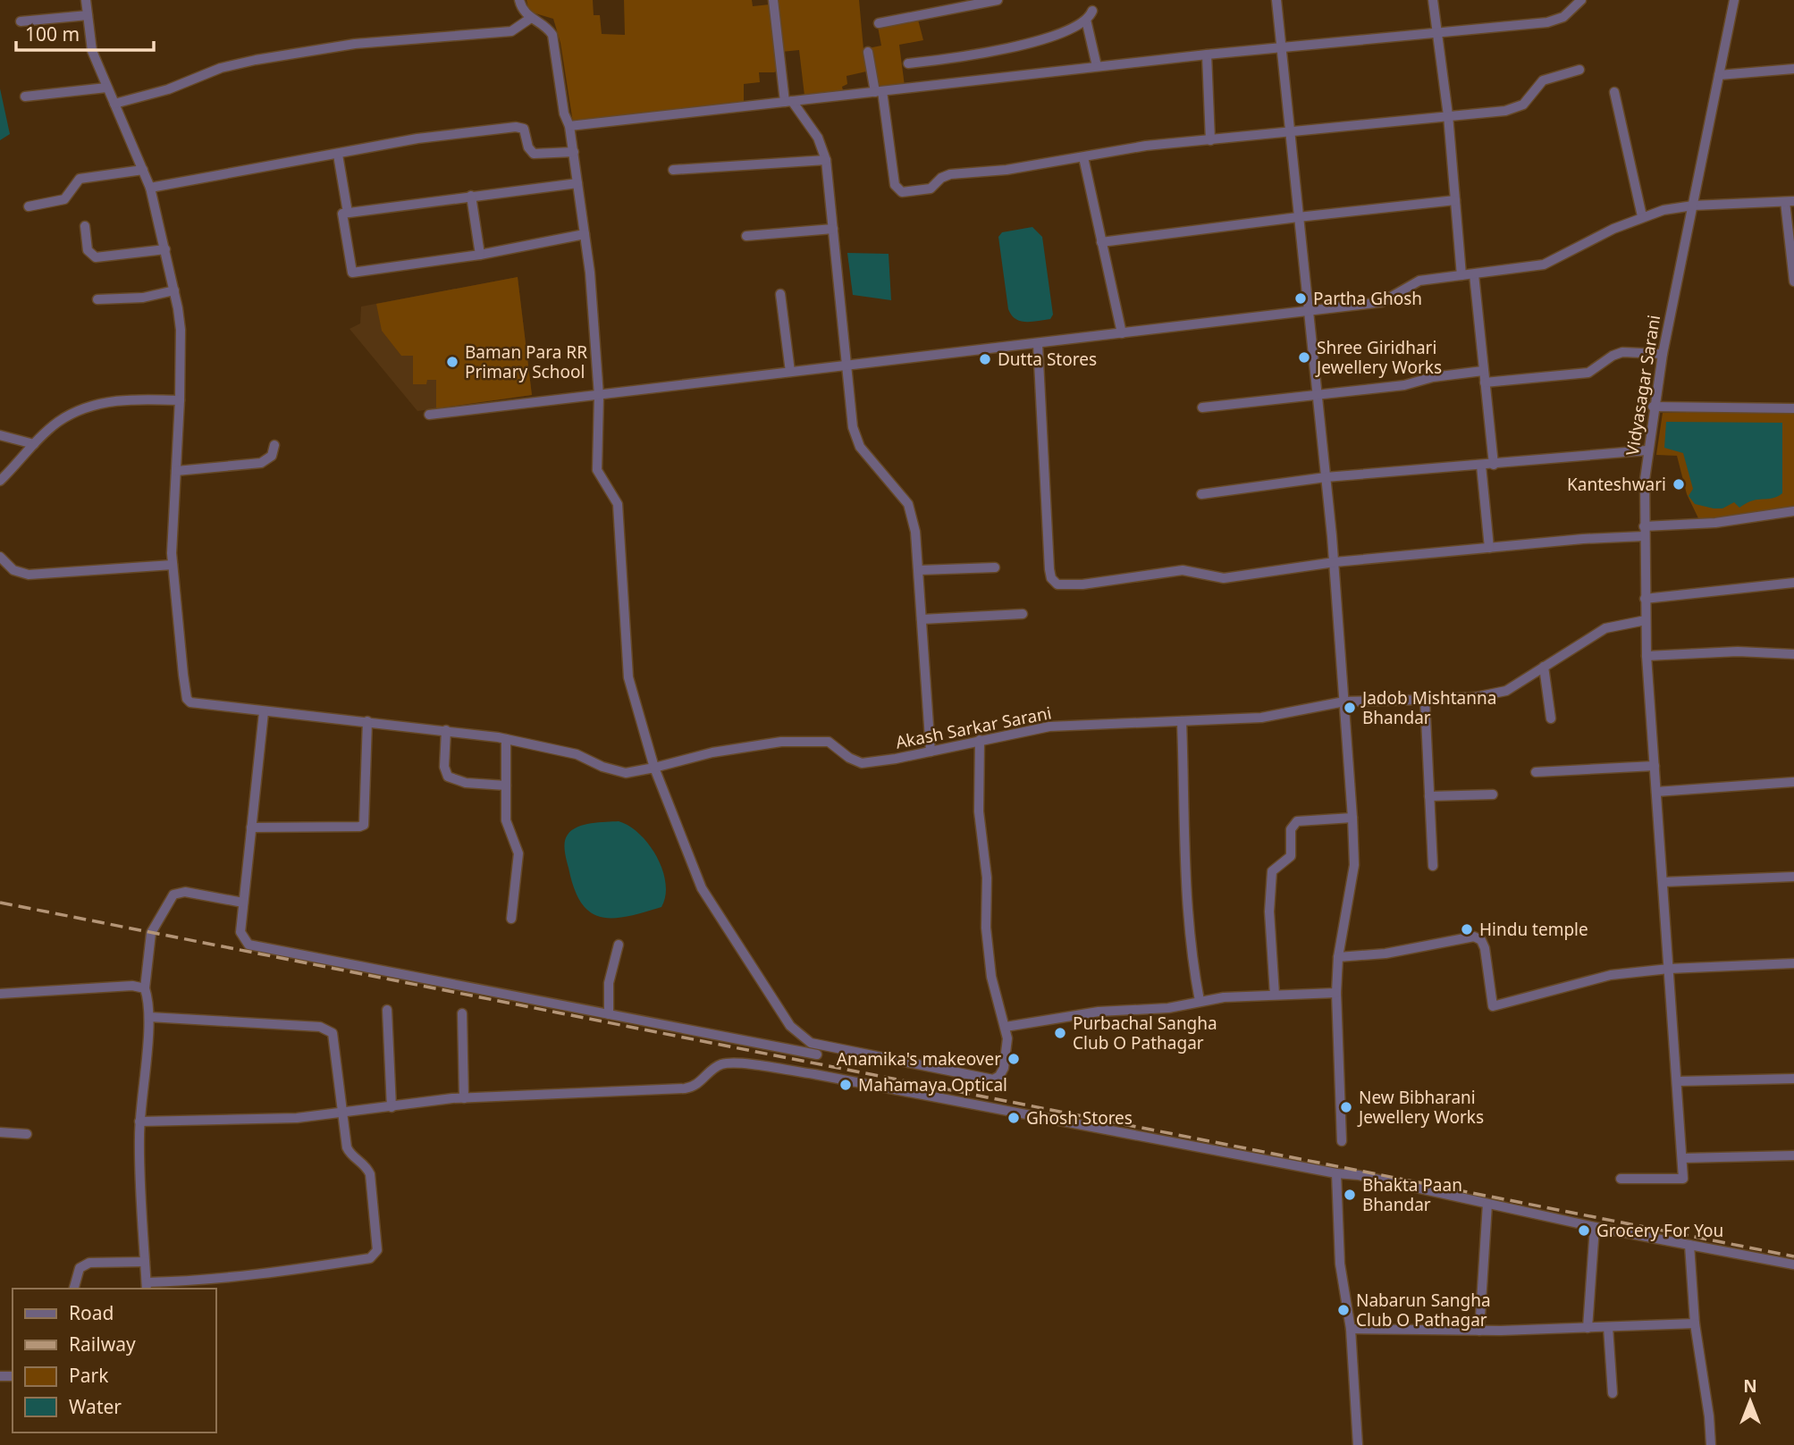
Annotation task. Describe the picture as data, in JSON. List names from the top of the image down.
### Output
{
  "streets": {
    "street": ["Vidyasagar Sarani", "Akash Sarkar Sarani"]
  },
  "crossings": [
    ["Vidyasagar Sarani", "Akash Sarkar Sarani"]
  ],
  "places": [
    "Partha Ghosh",
    "Shree Giridhari Jewellery Works",
    "Dutta Stores",
    "Baman Para RR Primary School",
    "Kanteshwari",
    "Jadob Mishtanna Bhandar",
    "Hindu temple",
    "Purbachal Sangha Club O Pathagar",
    "Anamika's makeover",
    "Mahamaya Optical",
    "New Bibharani Jewellery Works",
    "Ghosh Stores",
    "Bhakta Paan Bhandar",
    "Grocery For You",
    "Nabarun Sangha Club O Pathagar"
  ],
  "legend": [
    "Road",
    "Railway",
    "Park",
    "Water"
  ],
  "scale_bar": "100 m",
  "north": "top"
}
